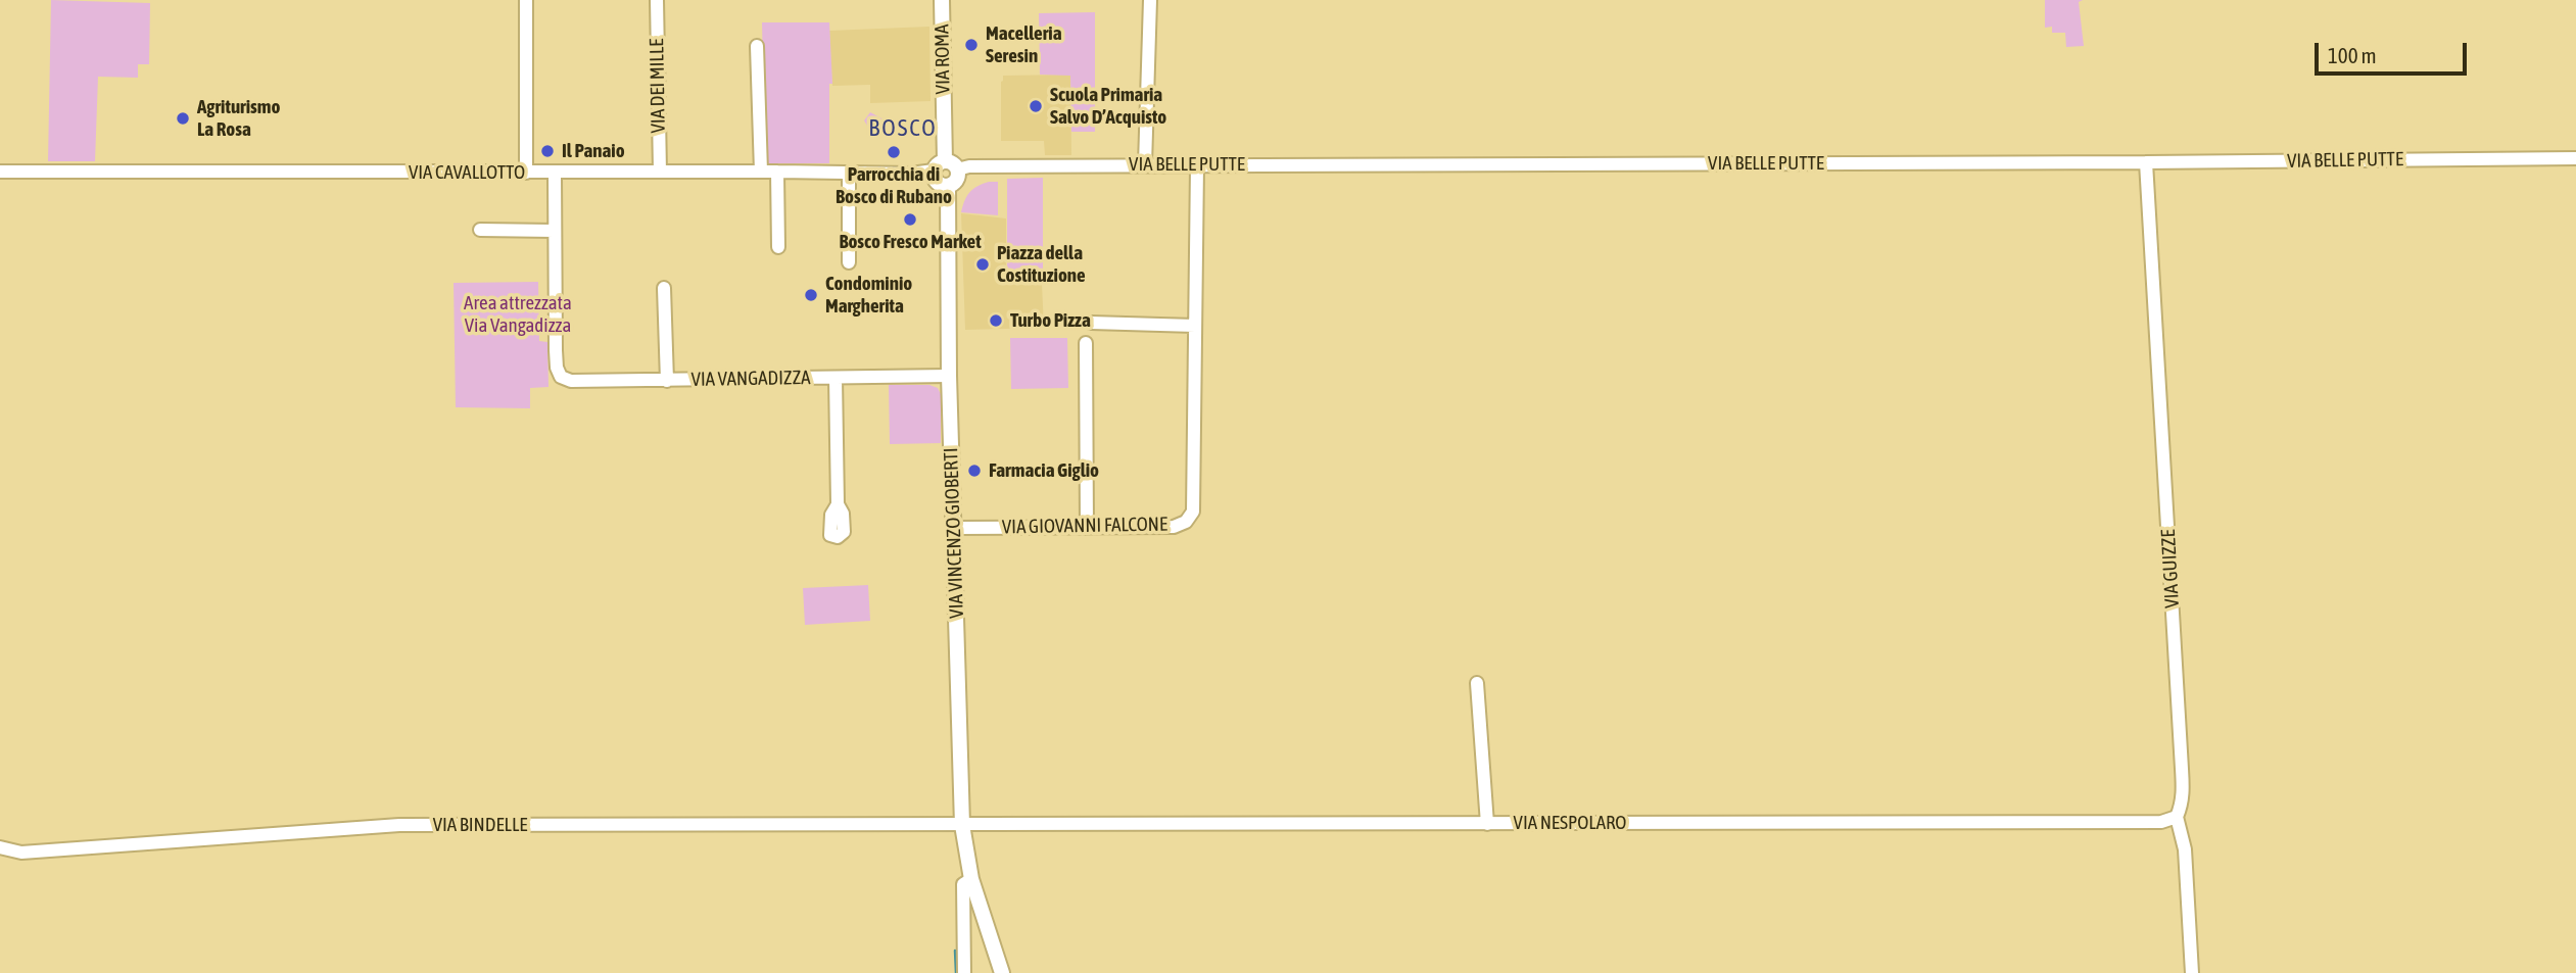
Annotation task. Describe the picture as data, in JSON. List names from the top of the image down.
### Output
{
  "streets": {
    "street": [
      "VIA ROMA",
      "VIA DEI MILLE",
      "VIA BELLE PUTTE",
      "VIA CAVALLOTTO",
      "VIA VANGADIZZA",
      "VIA GIOVANNI FALCONE",
      "VIA VINCENZO GIOBERTI",
      "VIA GUIZZE",
      "VIA NESPOLARO",
      "VIA BINDELLE"
    ]
  },
  "crossings": [
    ["VIA ROMA", "VIA BELLE PUTTE"],
    ["VIA ROMA", "VIA CAVALLOTTO"],
    ["VIA ROMA", "VIA VINCENZO GIOBERTI"],
    ["VIA DEI MILLE", "VIA CAVALLOTTO"],
    ["VIA BELLE PUTTE", "VIA CAVALLOTTO"],
    ["VIA BELLE PUTTE", "VIA GIOVANNI FALCONE"],
    ["VIA BELLE PUTTE", "VIA VINCENZO GIOBERTI"],
    ["VIA BELLE PUTTE", "VIA GUIZZE"],
    ["VIA CAVALLOTTO", "VIA VANGADIZZA"],
    ["VIA CAVALLOTTO", "VIA VINCENZO GIOBERTI"],
    ["VIA VANGADIZZA", "VIA VINCENZO GIOBERTI"],
    ["VIA GIOVANNI FALCONE", "VIA VINCENZO GIOBERTI"],
    ["VIA VINCENZO GIOBERTI", "VIA NESPOLARO"],
    ["VIA VINCENZO GIOBERTI", "VIA BINDELLE"],
    ["VIA GUIZZE", "VIA NESPOLARO"],
    ["VIA NESPOLARO", "VIA BINDELLE"]
  ],
  "districts": ["BOSCO"],
  "parks": ["Area attrezzata Via Vangadizza"],
  "places": [
    "Macelleria Seresin",
    "Scuola Primaria Salvo D’Acquisto",
    "Agriturismo La Rosa",
    "Il Panaio",
    "Parrocchia di Bosco di Rubano",
    "Bosco Fresco Market",
    "Piazza della Costituzione",
    "Condominio Margherita",
    "Turbo Pizza",
    "Farmacia Giglio"
  ],
  "scale_bar": "100 m"
}
